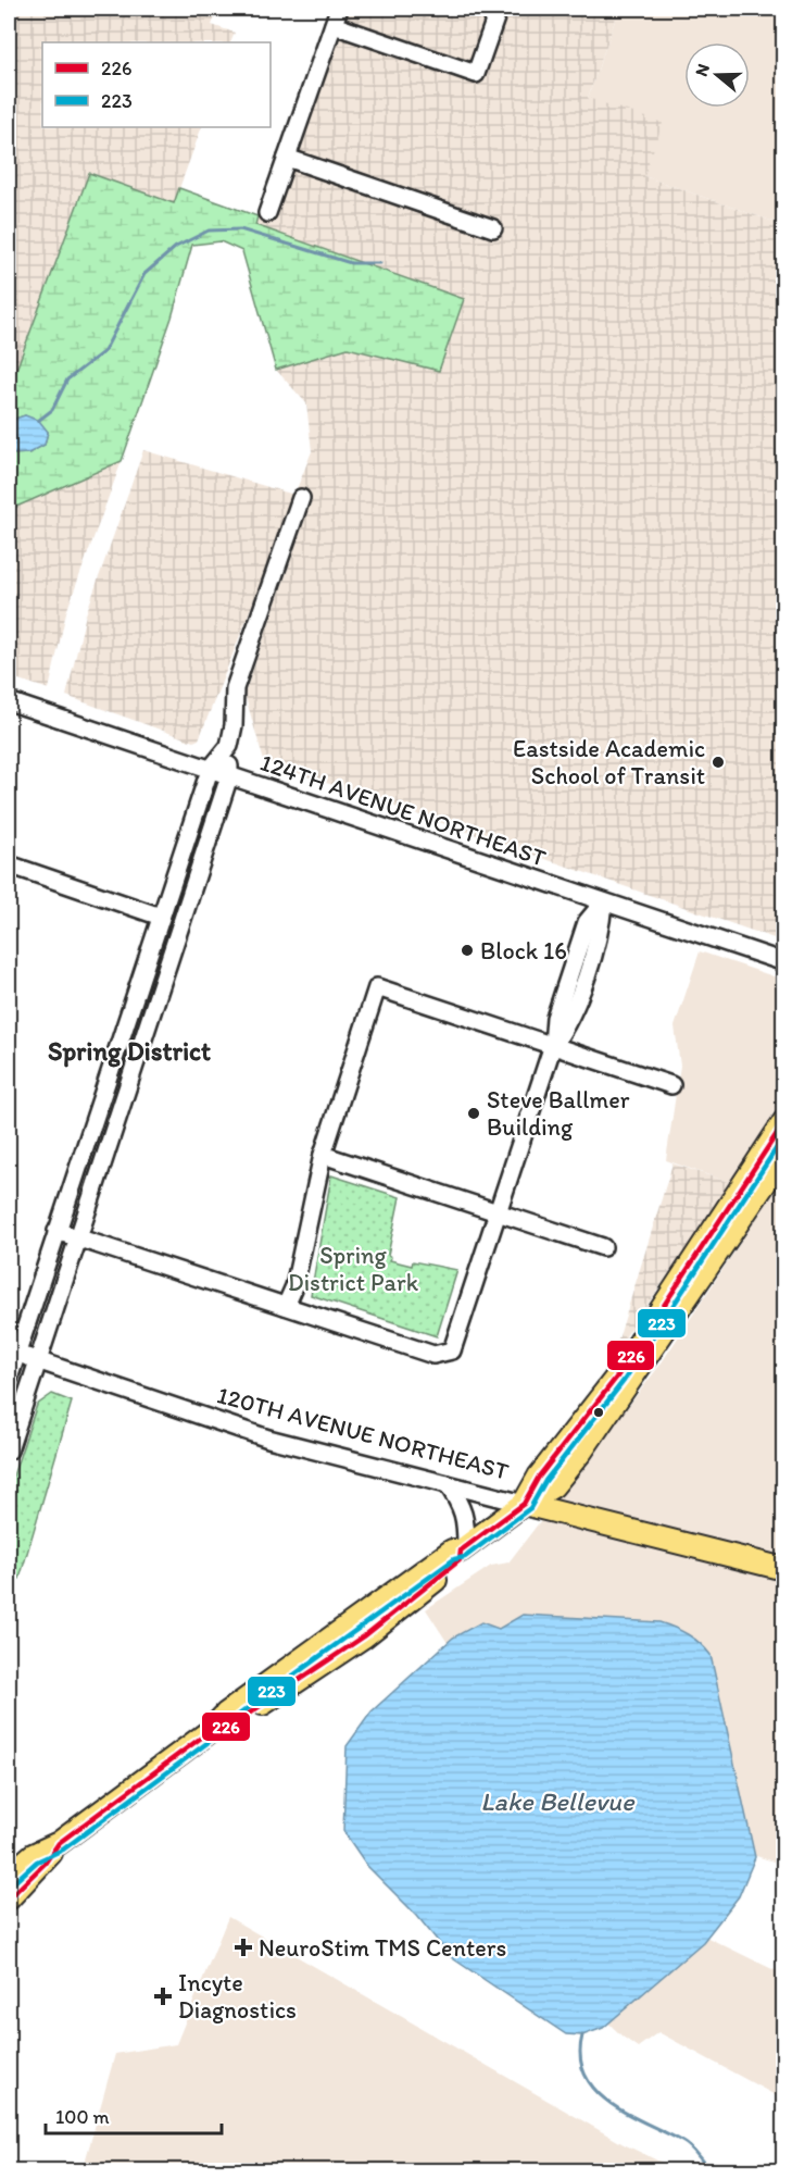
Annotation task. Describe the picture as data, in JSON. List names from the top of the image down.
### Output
{
  "streets": {
    "main road": ["120TH AVENUE NORTHEAST"],
    "street": ["124TH AVENUE NORTHEAST"]
  },
  "districts": ["Spring District"],
  "water": ["Lake Bellevue"],
  "parks": ["Spring District Park"],
  "places": {
    "other": ["Eastside Academic School of Transit", "Block 16", "Steve Ballmer Building"],
    "health": ["NeuroStim TMS Centers", "Incyte Diagnostics"]
  },
  "lines": ["transit line 226", "transit line 223"],
  "legend": ["226", "223"],
  "scale_bar": "100 m",
  "north": "left"
}
